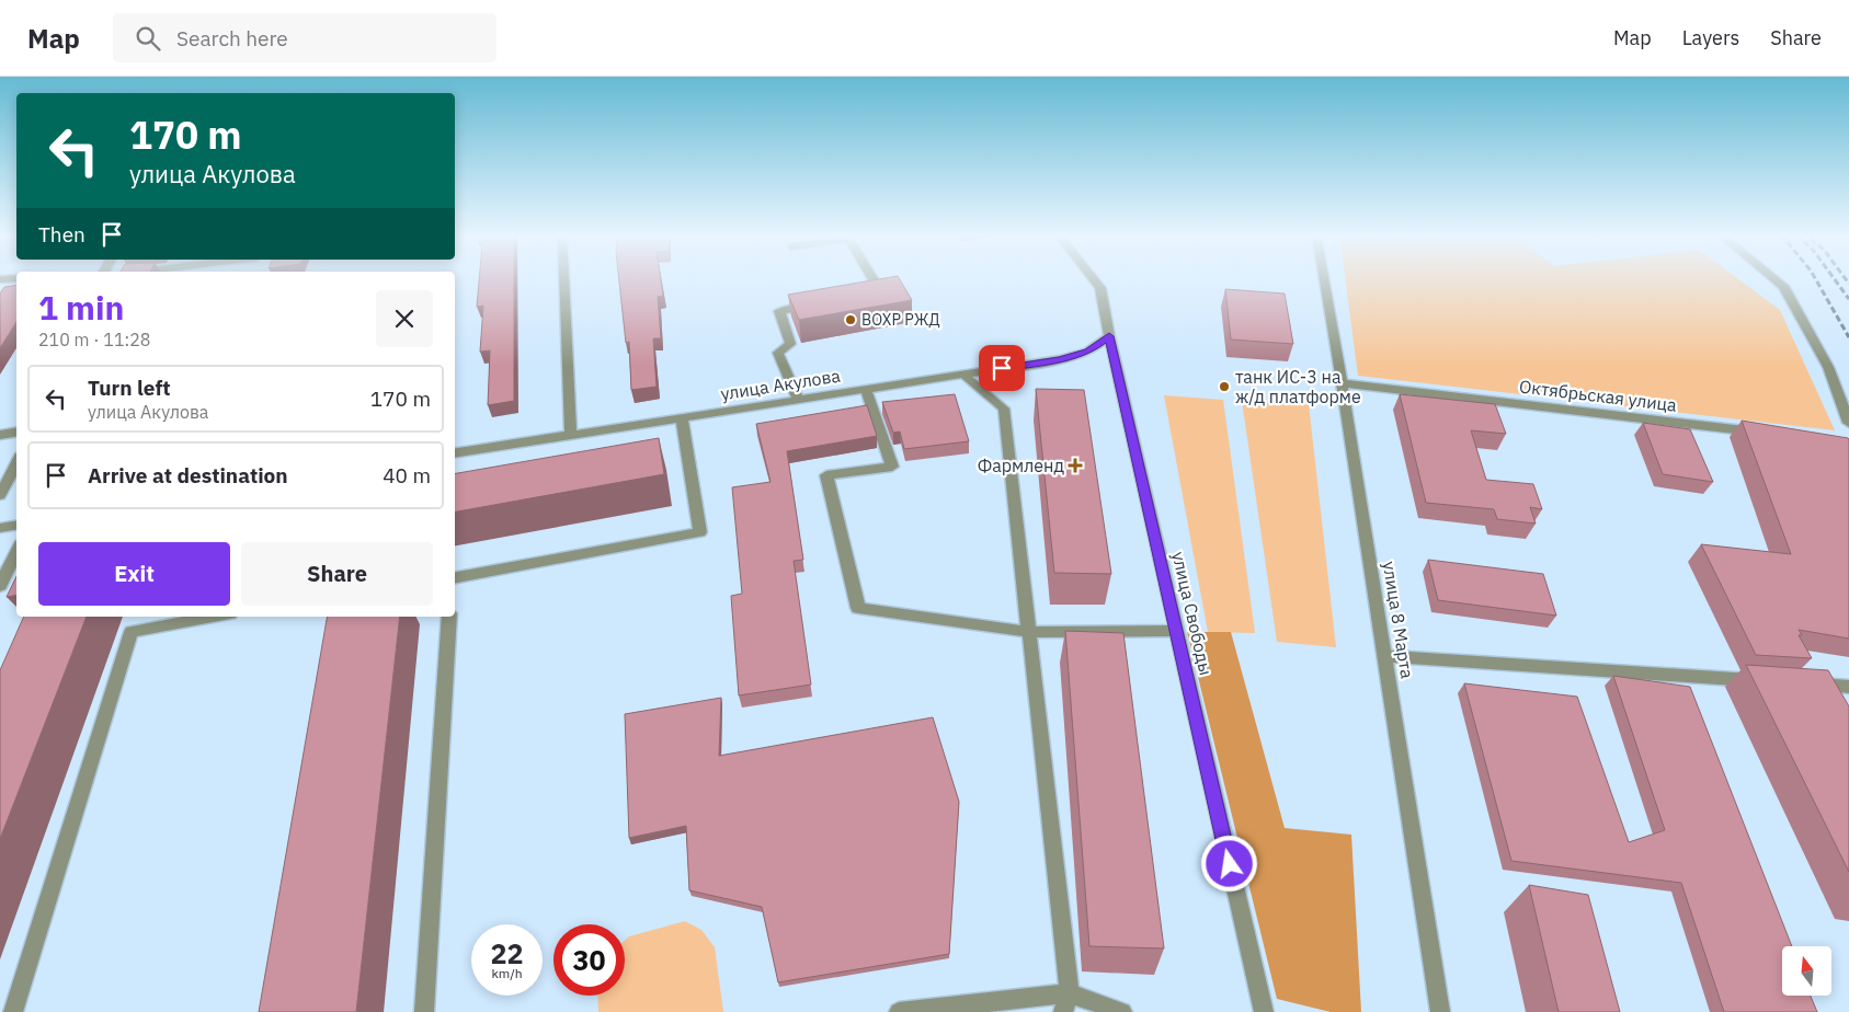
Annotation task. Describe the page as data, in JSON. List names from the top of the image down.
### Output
{
  "streets": {
    "street": [
      "улица Акулова",
      "Октябрьская улица",
      "улица Свободы",
      "улица 8 Марта"
    ]
  },
  "crossings": [
    ["улица Акулова", "улица Свободы"],
    ["Октябрьская улица", "улица 8 Марта"]
  ],
  "places": {
    "other": ["ВОХР РЖД", "танк ИС-3 на ж/д платформе"],
    "health": ["Фармленд"]
  },
  "north": "top",
  "page": {
    "header": "Map",
    "search": "Search here",
    "nav": ["Map", "Layers", "Share"],
    "turn": ["170 m", "улица Акулова"],
    "then": "Then",
    "heading": ["1 min", "210 m · 11:28"],
    "list": [
      {
        "name": "Turn left",
        "note": "улица Акулова",
        "value": "170 m"
      },
      {
        "name": "Arrive at destination",
        "value": "40 m"
      }
    ],
    "buttons": ["Exit", "Share"],
    "speed": "22 km/h",
    "limit": "30"
  }
}
